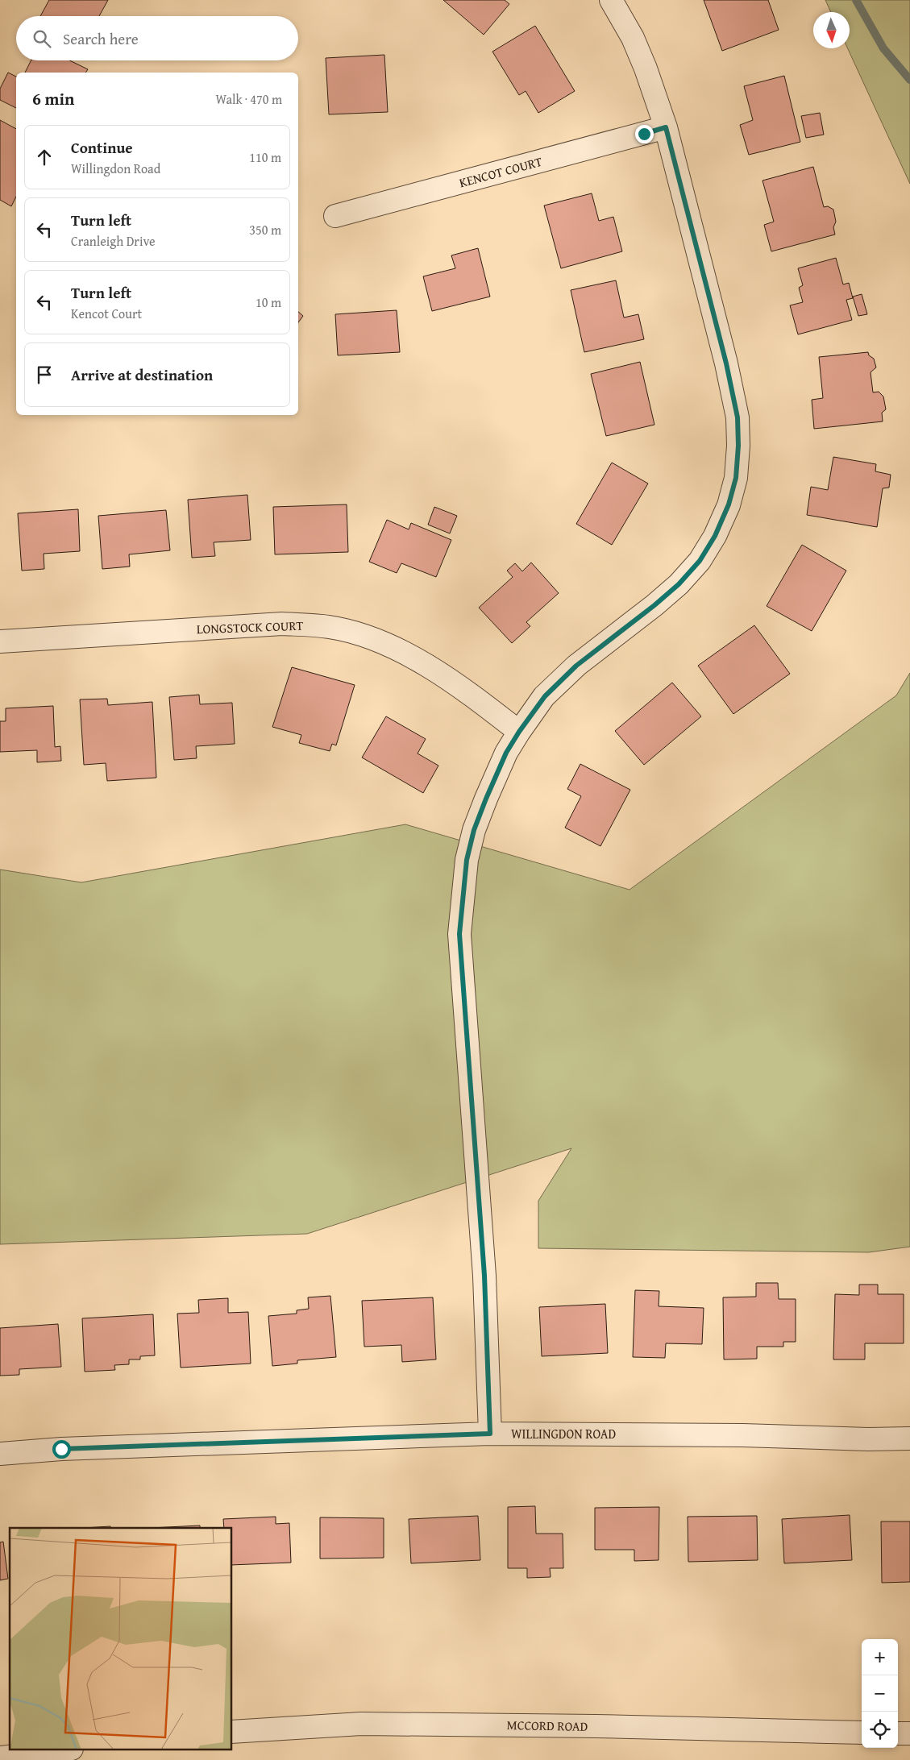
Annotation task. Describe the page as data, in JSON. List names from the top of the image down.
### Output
{
  "streets": {
    "street": [
      "KENCOT COURT",
      "LONGSTOCK COURT",
      "WILLINGDON ROAD",
      "MCCORD ROAD"
    ]
  },
  "north": "bottom",
  "page": {
    "search": "Search here",
    "heading": ["6 min", "Walk · 470 m"],
    "list": [
      ["Continue", "Willingdon Road", "110 m"],
      ["Turn left", "Cranleigh Drive", "350 m"],
      ["Turn left", "Kencot Court", "10 m"],
      "Arrive at destination"
    ],
    "map_buttons": ["+", "−"]
  }
}
